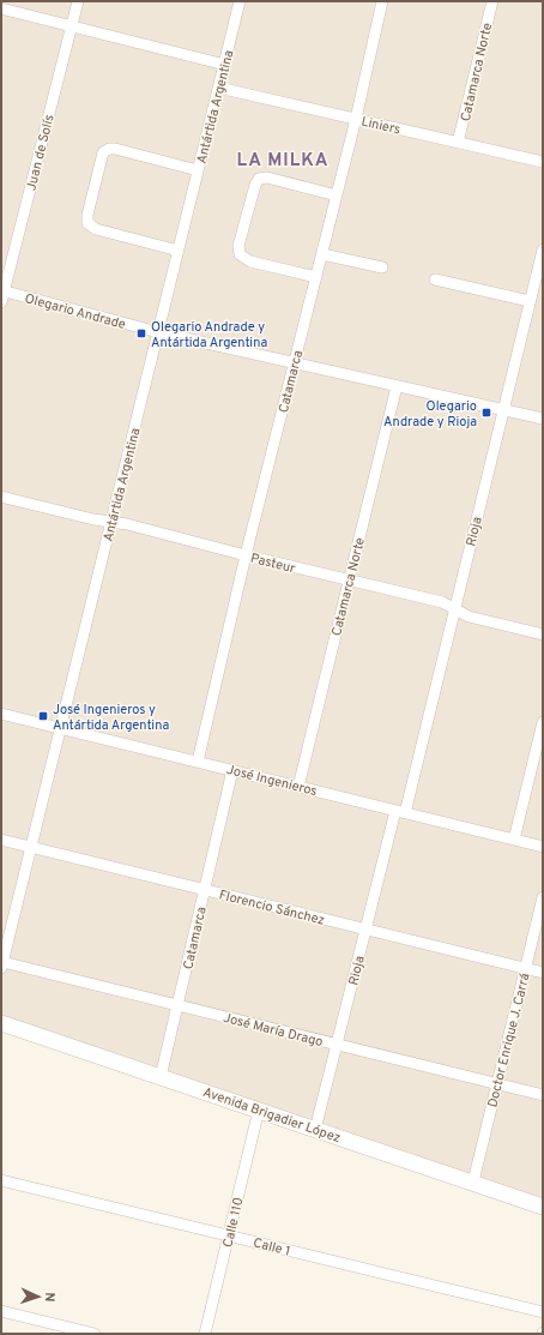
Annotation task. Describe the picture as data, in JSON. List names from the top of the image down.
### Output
{
  "streets": {
    "street": [
      "Catamarca Norte",
      "Antártida Argentina",
      "Liniers",
      "Juan de Solís",
      "Olegario Andrade",
      "Catamarca",
      "Rioja",
      "Pasteur",
      "José Ingenieros",
      "Florencio Sánchez",
      "José María Drago",
      "Doctor Enrique J. Carrá",
      "Avenida Brigadier López",
      "Calle 110",
      "Calle 1"
    ]
  },
  "crossings": [
    ["Catamarca Norte", "Liniers"],
    ["Catamarca Norte", "Olegario Andrade"],
    ["Catamarca Norte", "Pasteur"],
    ["Catamarca Norte", "José Ingenieros"],
    ["Antártida Argentina", "Liniers"],
    ["Antártida Argentina", "Olegario Andrade"],
    ["Antártida Argentina", "Pasteur"],
    ["Antártida Argentina", "José Ingenieros"],
    ["Antártida Argentina", "Florencio Sánchez"],
    ["Antártida Argentina", "José María Drago"],
    ["Liniers", "Catamarca"],
    ["Juan de Solís", "Olegario Andrade"],
    ["Olegario Andrade", "Catamarca"],
    ["Olegario Andrade", "Rioja"],
    ["Catamarca", "Pasteur"],
    ["Catamarca", "José Ingenieros"],
    ["Catamarca", "Florencio Sánchez"],
    ["Catamarca", "José María Drago"],
    ["Catamarca", "Avenida Brigadier López"],
    ["Rioja", "Pasteur"],
    ["Rioja", "José Ingenieros"],
    ["Rioja", "Florencio Sánchez"],
    ["Rioja", "José María Drago"],
    ["Rioja", "Avenida Brigadier López"],
    ["Florencio Sánchez", "Doctor Enrique J. Carrá"],
    ["José María Drago", "Doctor Enrique J. Carrá"],
    ["Doctor Enrique J. Carrá", "Avenida Brigadier López"],
    ["Avenida Brigadier López", "Calle 110"],
    ["Calle 110", "Calle 1"]
  ],
  "districts": ["LA MILKA"],
  "places": {
    "transit": ["Olegario Andrade y Antártida Argentina", "Olegario Andrade y Rioja", "José Ingenieros y Antártida Argentina"]
  },
  "north": "right"
}
